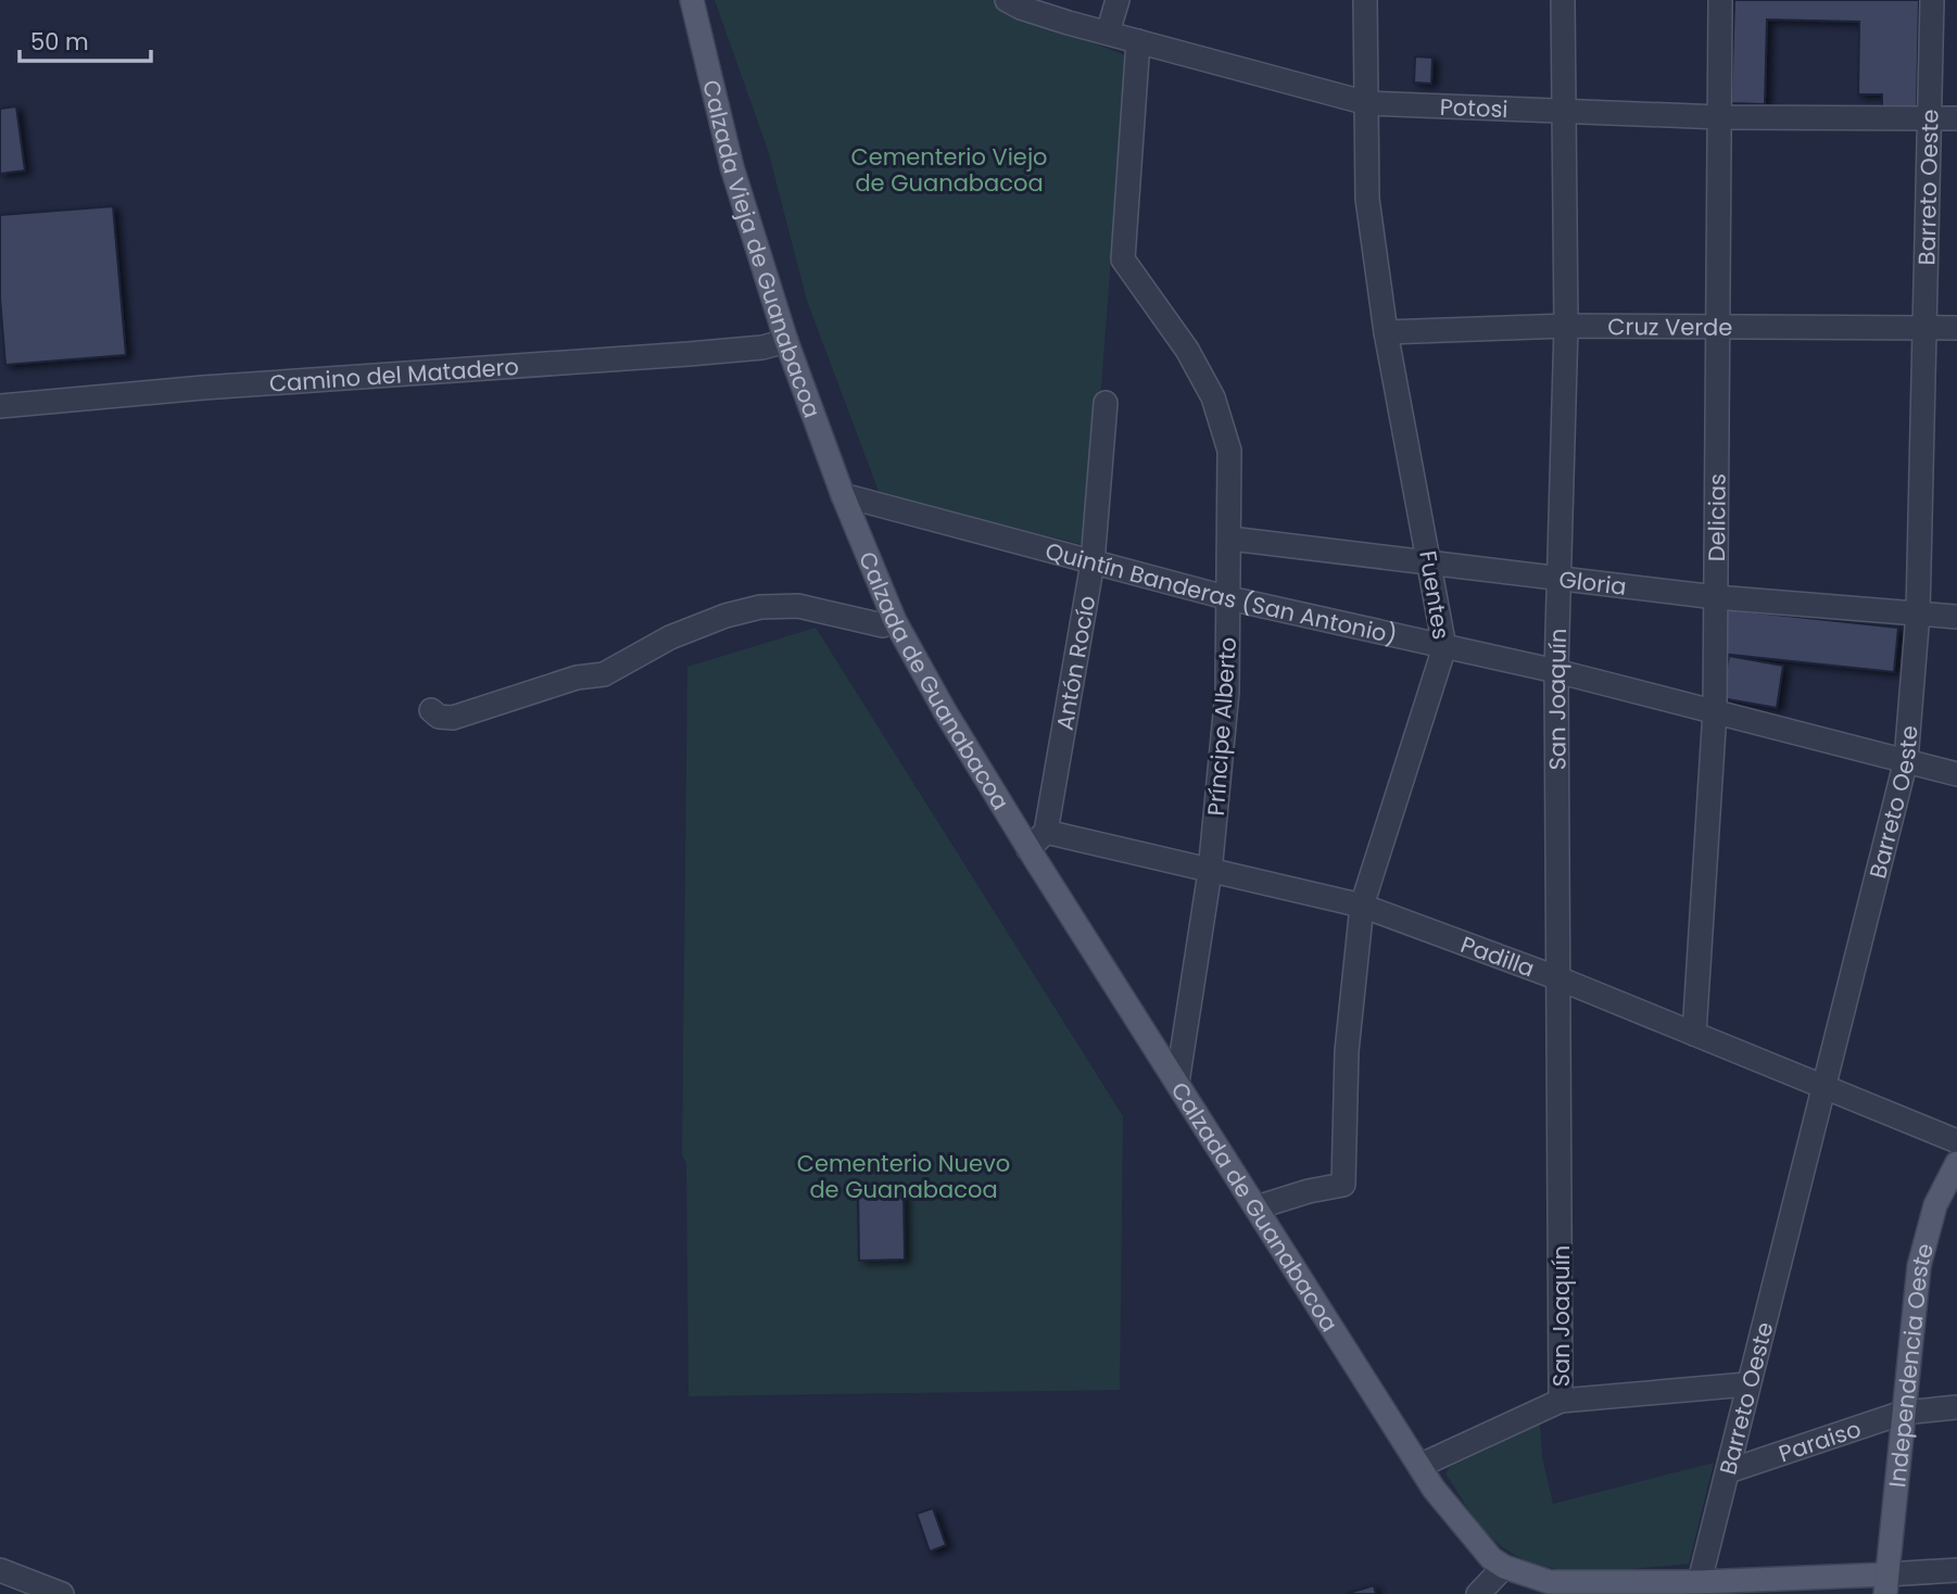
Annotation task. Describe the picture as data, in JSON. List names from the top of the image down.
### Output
{
  "streets": {
    "main road": ["Calzada Vieja de Guanabacoa", "Calzada de Guanabacoa", "Independencia Oeste"],
    "street": [
      "Potosi",
      "Barreto Oeste",
      "Cruz Verde",
      "Camino del Matadero",
      "Delicias",
      "Gloria",
      "Quintín Banderas (San Antonio)",
      "Fuentes",
      "Antón Rocío",
      "San Joaquín",
      "Príncipe Alberto",
      "Padilla",
      "Paraiso"
    ]
  },
  "crossings": [
    ["Potosi", "Barreto Oeste"],
    ["Potosi", "Delicias"],
    ["Potosi", "Fuentes"],
    ["Potosi", "San Joaquín"],
    ["Potosi", "Príncipe Alberto"],
    ["Barreto Oeste", "Cruz Verde"],
    ["Barreto Oeste", "Gloria"],
    ["Barreto Oeste", "Quintín Banderas (San Antonio)"],
    ["Barreto Oeste", "Calzada de Guanabacoa"],
    ["Barreto Oeste", "Padilla"],
    ["Barreto Oeste", "Paraiso"],
    ["Calzada Vieja de Guanabacoa", "Camino del Matadero"],
    ["Calzada Vieja de Guanabacoa", "Quintín Banderas (San Antonio)"],
    ["Calzada Vieja de Guanabacoa", "Calzada de Guanabacoa"],
    ["Cruz Verde", "Delicias"],
    ["Cruz Verde", "Fuentes"],
    ["Cruz Verde", "San Joaquín"],
    ["Delicias", "Gloria"],
    ["Delicias", "Quintín Banderas (San Antonio)"],
    ["Delicias", "Padilla"],
    ["Gloria", "Fuentes"],
    ["Gloria", "San Joaquín"],
    ["Gloria", "Príncipe Alberto"],
    ["Quintín Banderas (San Antonio)", "Fuentes"],
    ["Quintín Banderas (San Antonio)", "Antón Rocío"],
    ["Quintín Banderas (San Antonio)", "Calzada de Guanabacoa"],
    ["Quintín Banderas (San Antonio)", "San Joaquín"],
    ["Quintín Banderas (San Antonio)", "Príncipe Alberto"],
    ["Fuentes", "Calzada de Guanabacoa"],
    ["Fuentes", "Padilla"],
    ["Antón Rocío", "Padilla"],
    ["Calzada de Guanabacoa", "Príncipe Alberto"],
    ["Calzada de Guanabacoa", "Independencia Oeste"],
    ["San Joaquín", "Padilla"],
    ["Príncipe Alberto", "Padilla"],
    ["Independencia Oeste", "Paraiso"]
  ],
  "parks": ["Cementerio Viejo de Guanabacoa", "Cementerio Nuevo de Guanabacoa"],
  "scale_bar": "50 m"
}
